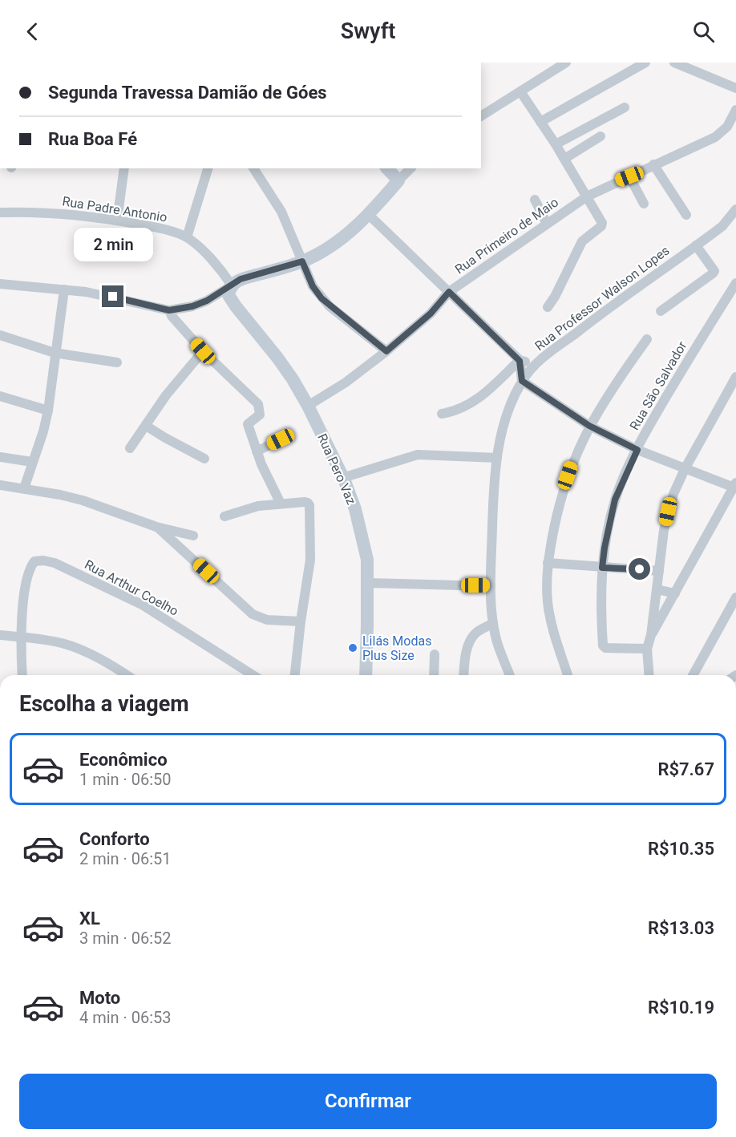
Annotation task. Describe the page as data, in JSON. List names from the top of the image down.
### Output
{
  "streets": {
    "main road": ["Rua Pero Vaz"],
    "street": [
      "Rua Padre Antonio",
      "Rua Primeiro de Maio",
      "Rua Professor Walson Lopes",
      "Rua São Salvador",
      "Rua Arthur Coelho"
    ]
  },
  "crossings": [
    ["Rua Padre Antonio", "Rua Pero Vaz"],
    ["Rua Primeiro de Maio", "Rua Pero Vaz"]
  ],
  "places": ["Lilás Modas Plus Size"],
  "page": {
    "header": "Swyft",
    "banner": ["Segunda Travessa Damião de Góes", "Rua Boa Fé"],
    "bubble": "2 min",
    "heading": "Escolha a viagem",
    "list": [
      {
        "name": "Econômico",
        "note": "1 min · 06:50",
        "value": "R$7.67"
      },
      {
        "name": "Conforto",
        "note": "2 min · 06:51",
        "value": "R$10.35"
      },
      {
        "name": "XL",
        "note": "3 min · 06:52",
        "value": "R$13.03"
      },
      {
        "name": "Moto",
        "note": "4 min · 06:53",
        "value": "R$10.19"
      }
    ],
    "buttons": "Confirmar"
  }
}
